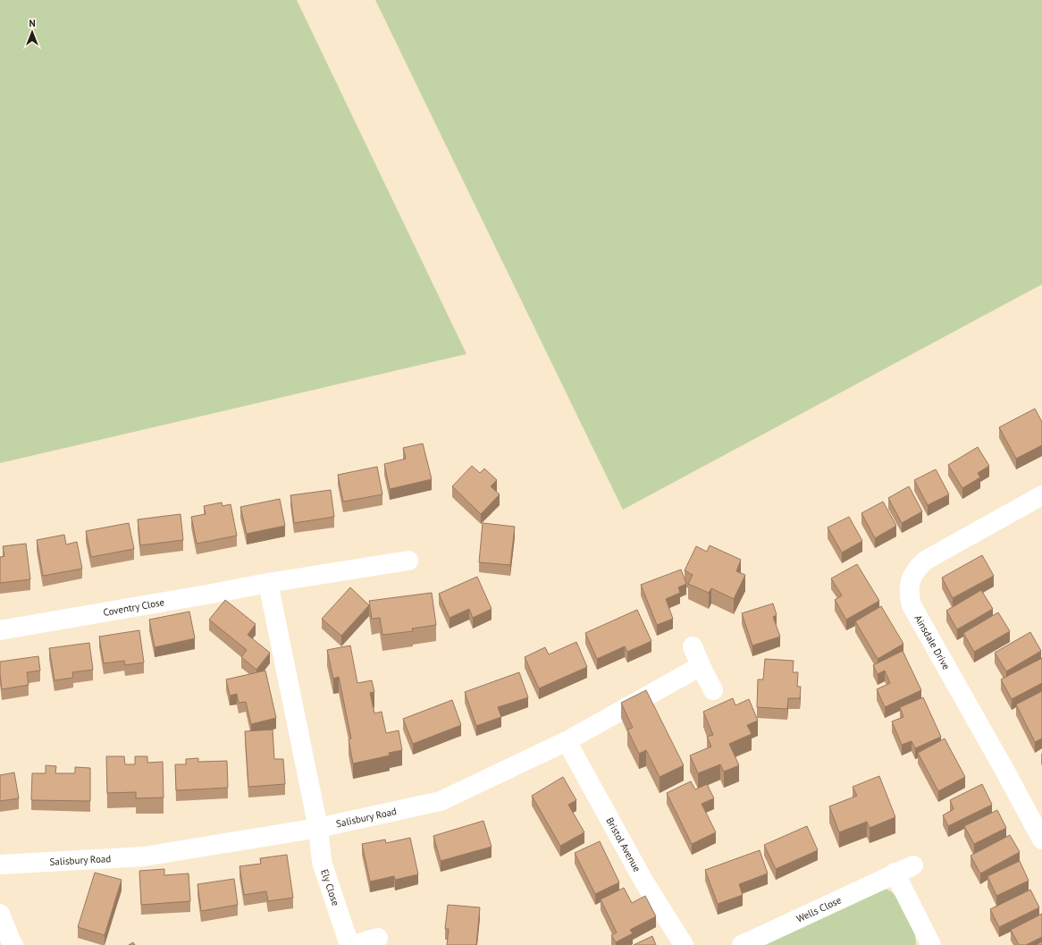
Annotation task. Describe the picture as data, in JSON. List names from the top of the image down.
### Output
{
  "streets": {
    "street": [
      "Coventry Close",
      "Ainsdale Drive",
      "Salisbury Road",
      "Bristol Avenue",
      "Ely Close",
      "Wells Close"
    ]
  },
  "crossings": [
    ["Salisbury Road", "Bristol Avenue"],
    ["Salisbury Road", "Ely Close"]
  ],
  "north": "top"
}
